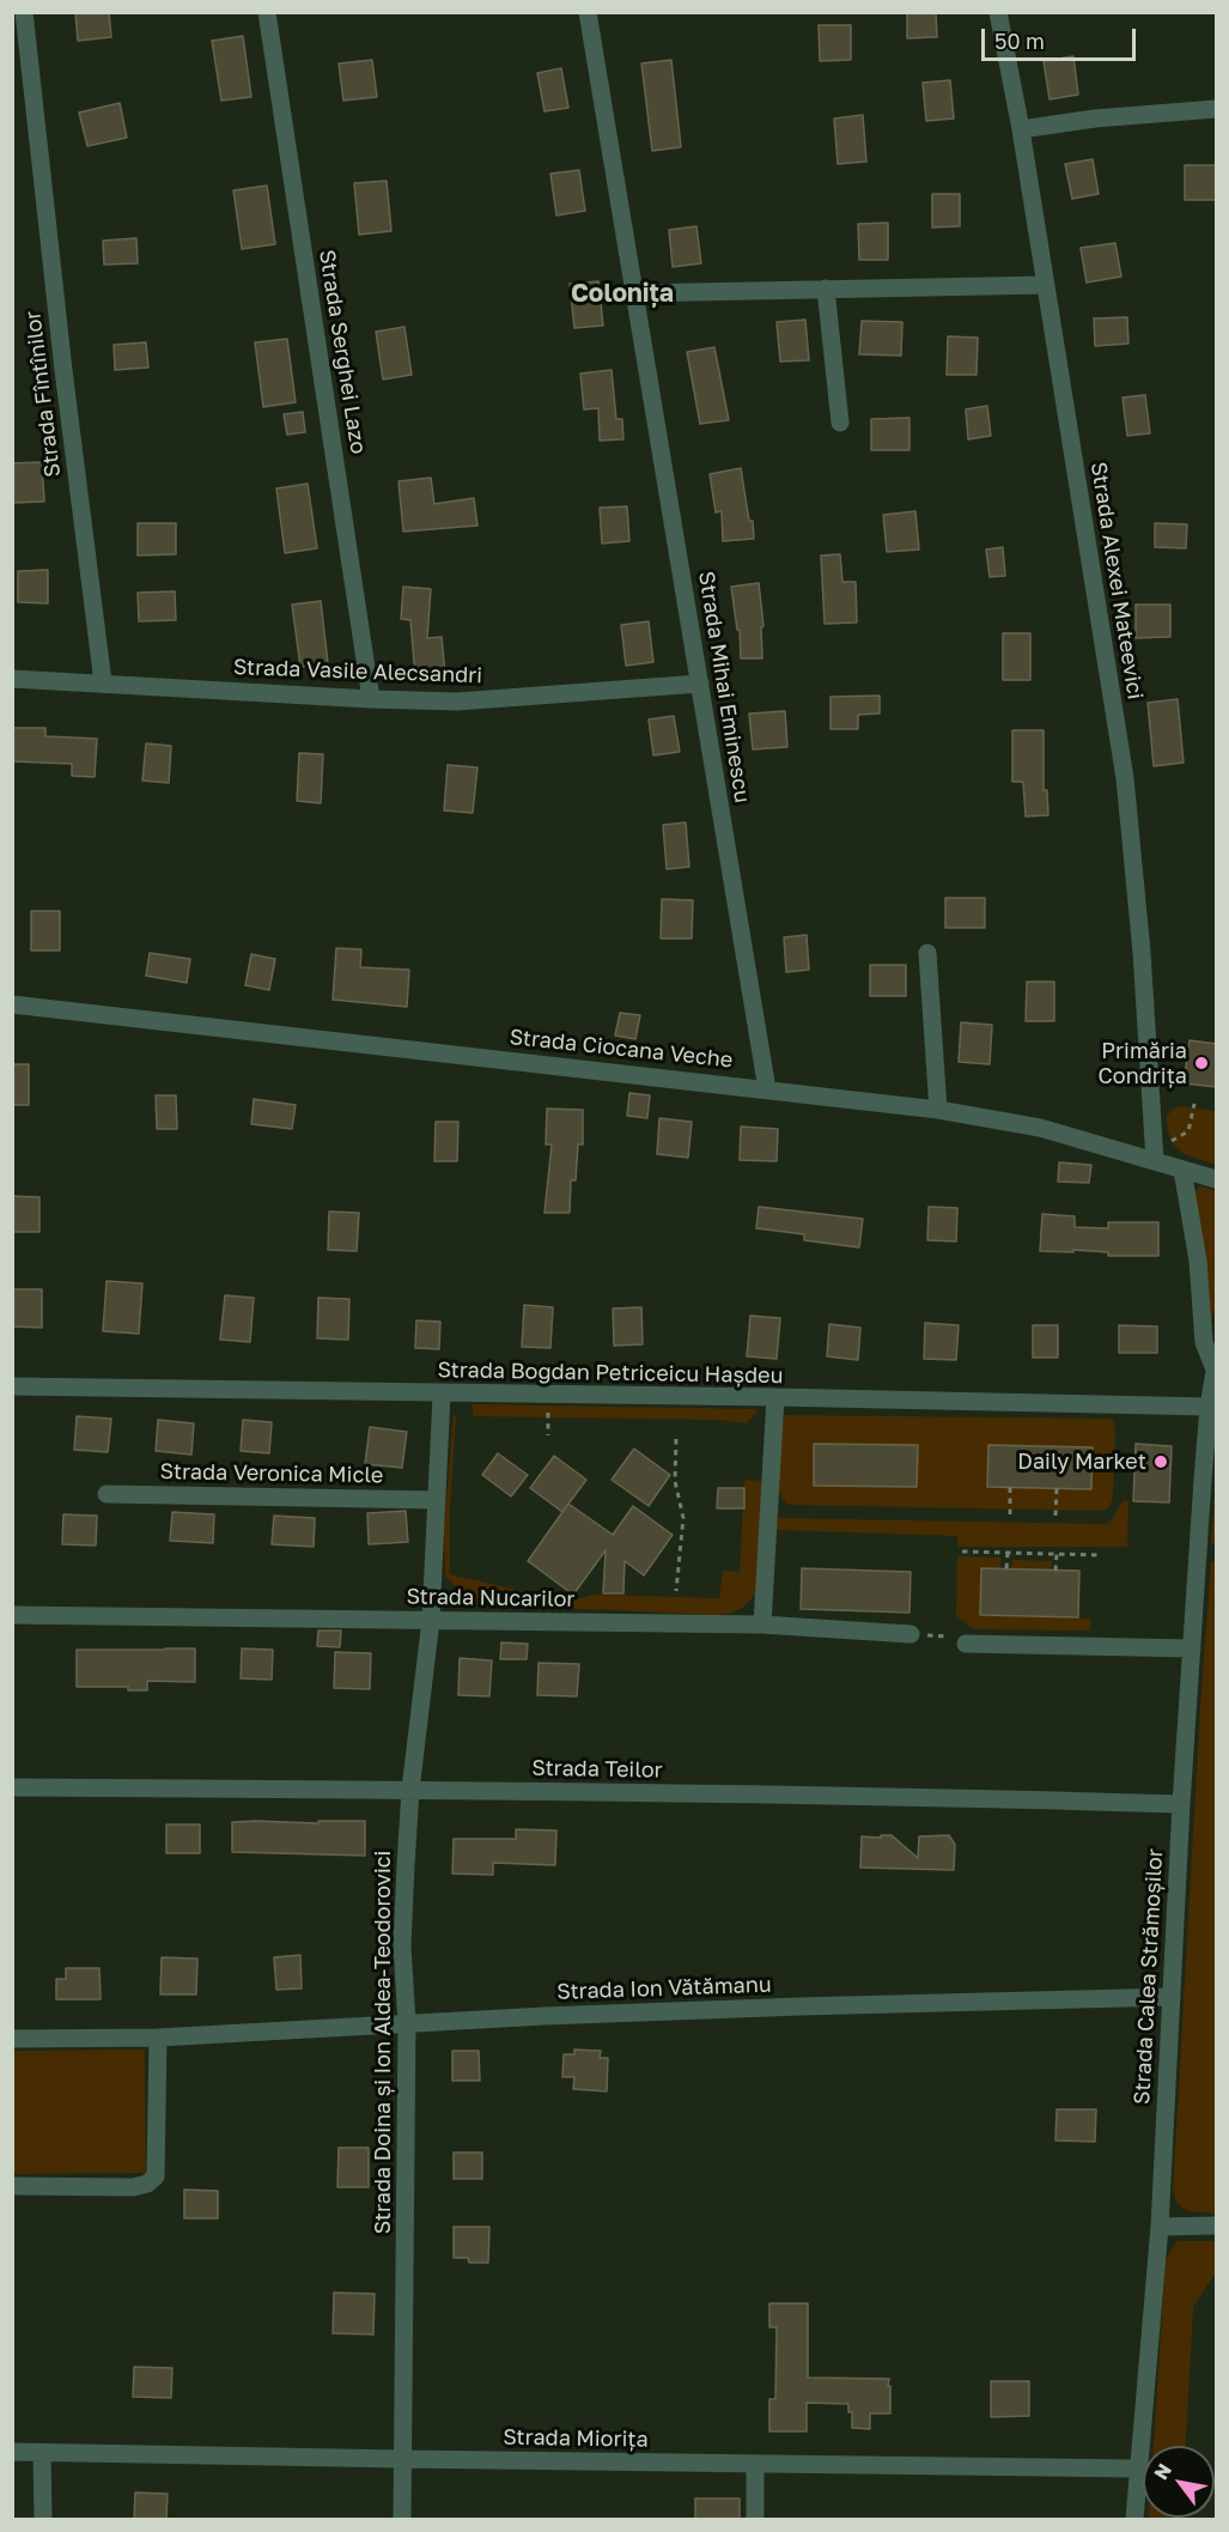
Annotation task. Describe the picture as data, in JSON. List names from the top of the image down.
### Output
{
  "streets": {
    "street": [
      "Strada Serghei Lazo",
      "Strada Fîntînilor",
      "Strada Alexei Mateevici",
      "Strada Vasile Alecsandri",
      "Strada Mihai Eminescu",
      "Strada Ciocana Veche",
      "Strada Bogdan Petriceicu Hașdeu",
      "Strada Veronica Micle",
      "Strada Nucarilor",
      "Strada Teilor",
      "Strada Calea Strămoșilor",
      "Strada Ion Vătămanu",
      "Strada Doina și Ion Aldea-Teodorovici",
      "Strada Miorița"
    ]
  },
  "crossings": [
    ["Strada Serghei Lazo", "Strada Vasile Alecsandri"],
    ["Strada Fîntînilor", "Strada Vasile Alecsandri"],
    ["Strada Alexei Mateevici", "Strada Ciocana Veche"],
    ["Strada Vasile Alecsandri", "Strada Mihai Eminescu"],
    ["Strada Mihai Eminescu", "Strada Ciocana Veche"],
    ["Strada Bogdan Petriceicu Hașdeu", "Strada Calea Strămoșilor"],
    ["Strada Bogdan Petriceicu Hașdeu", "Strada Doina și Ion Aldea-Teodorovici"],
    ["Strada Veronica Micle", "Strada Doina și Ion Aldea-Teodorovici"],
    ["Strada Nucarilor", "Strada Doina și Ion Aldea-Teodorovici"],
    ["Strada Teilor", "Strada Calea Strămoșilor"],
    ["Strada Teilor", "Strada Doina și Ion Aldea-Teodorovici"],
    ["Strada Calea Strămoșilor", "Strada Ion Vătămanu"],
    ["Strada Calea Strămoșilor", "Strada Miorița"],
    ["Strada Ion Vătămanu", "Strada Doina și Ion Aldea-Teodorovici"],
    ["Strada Doina și Ion Aldea-Teodorovici", "Strada Miorița"]
  ],
  "districts": ["Colonița"],
  "places": ["Primăria Condrița", "Daily Market"],
  "scale_bar": "50 m",
  "north": "top left"
}
